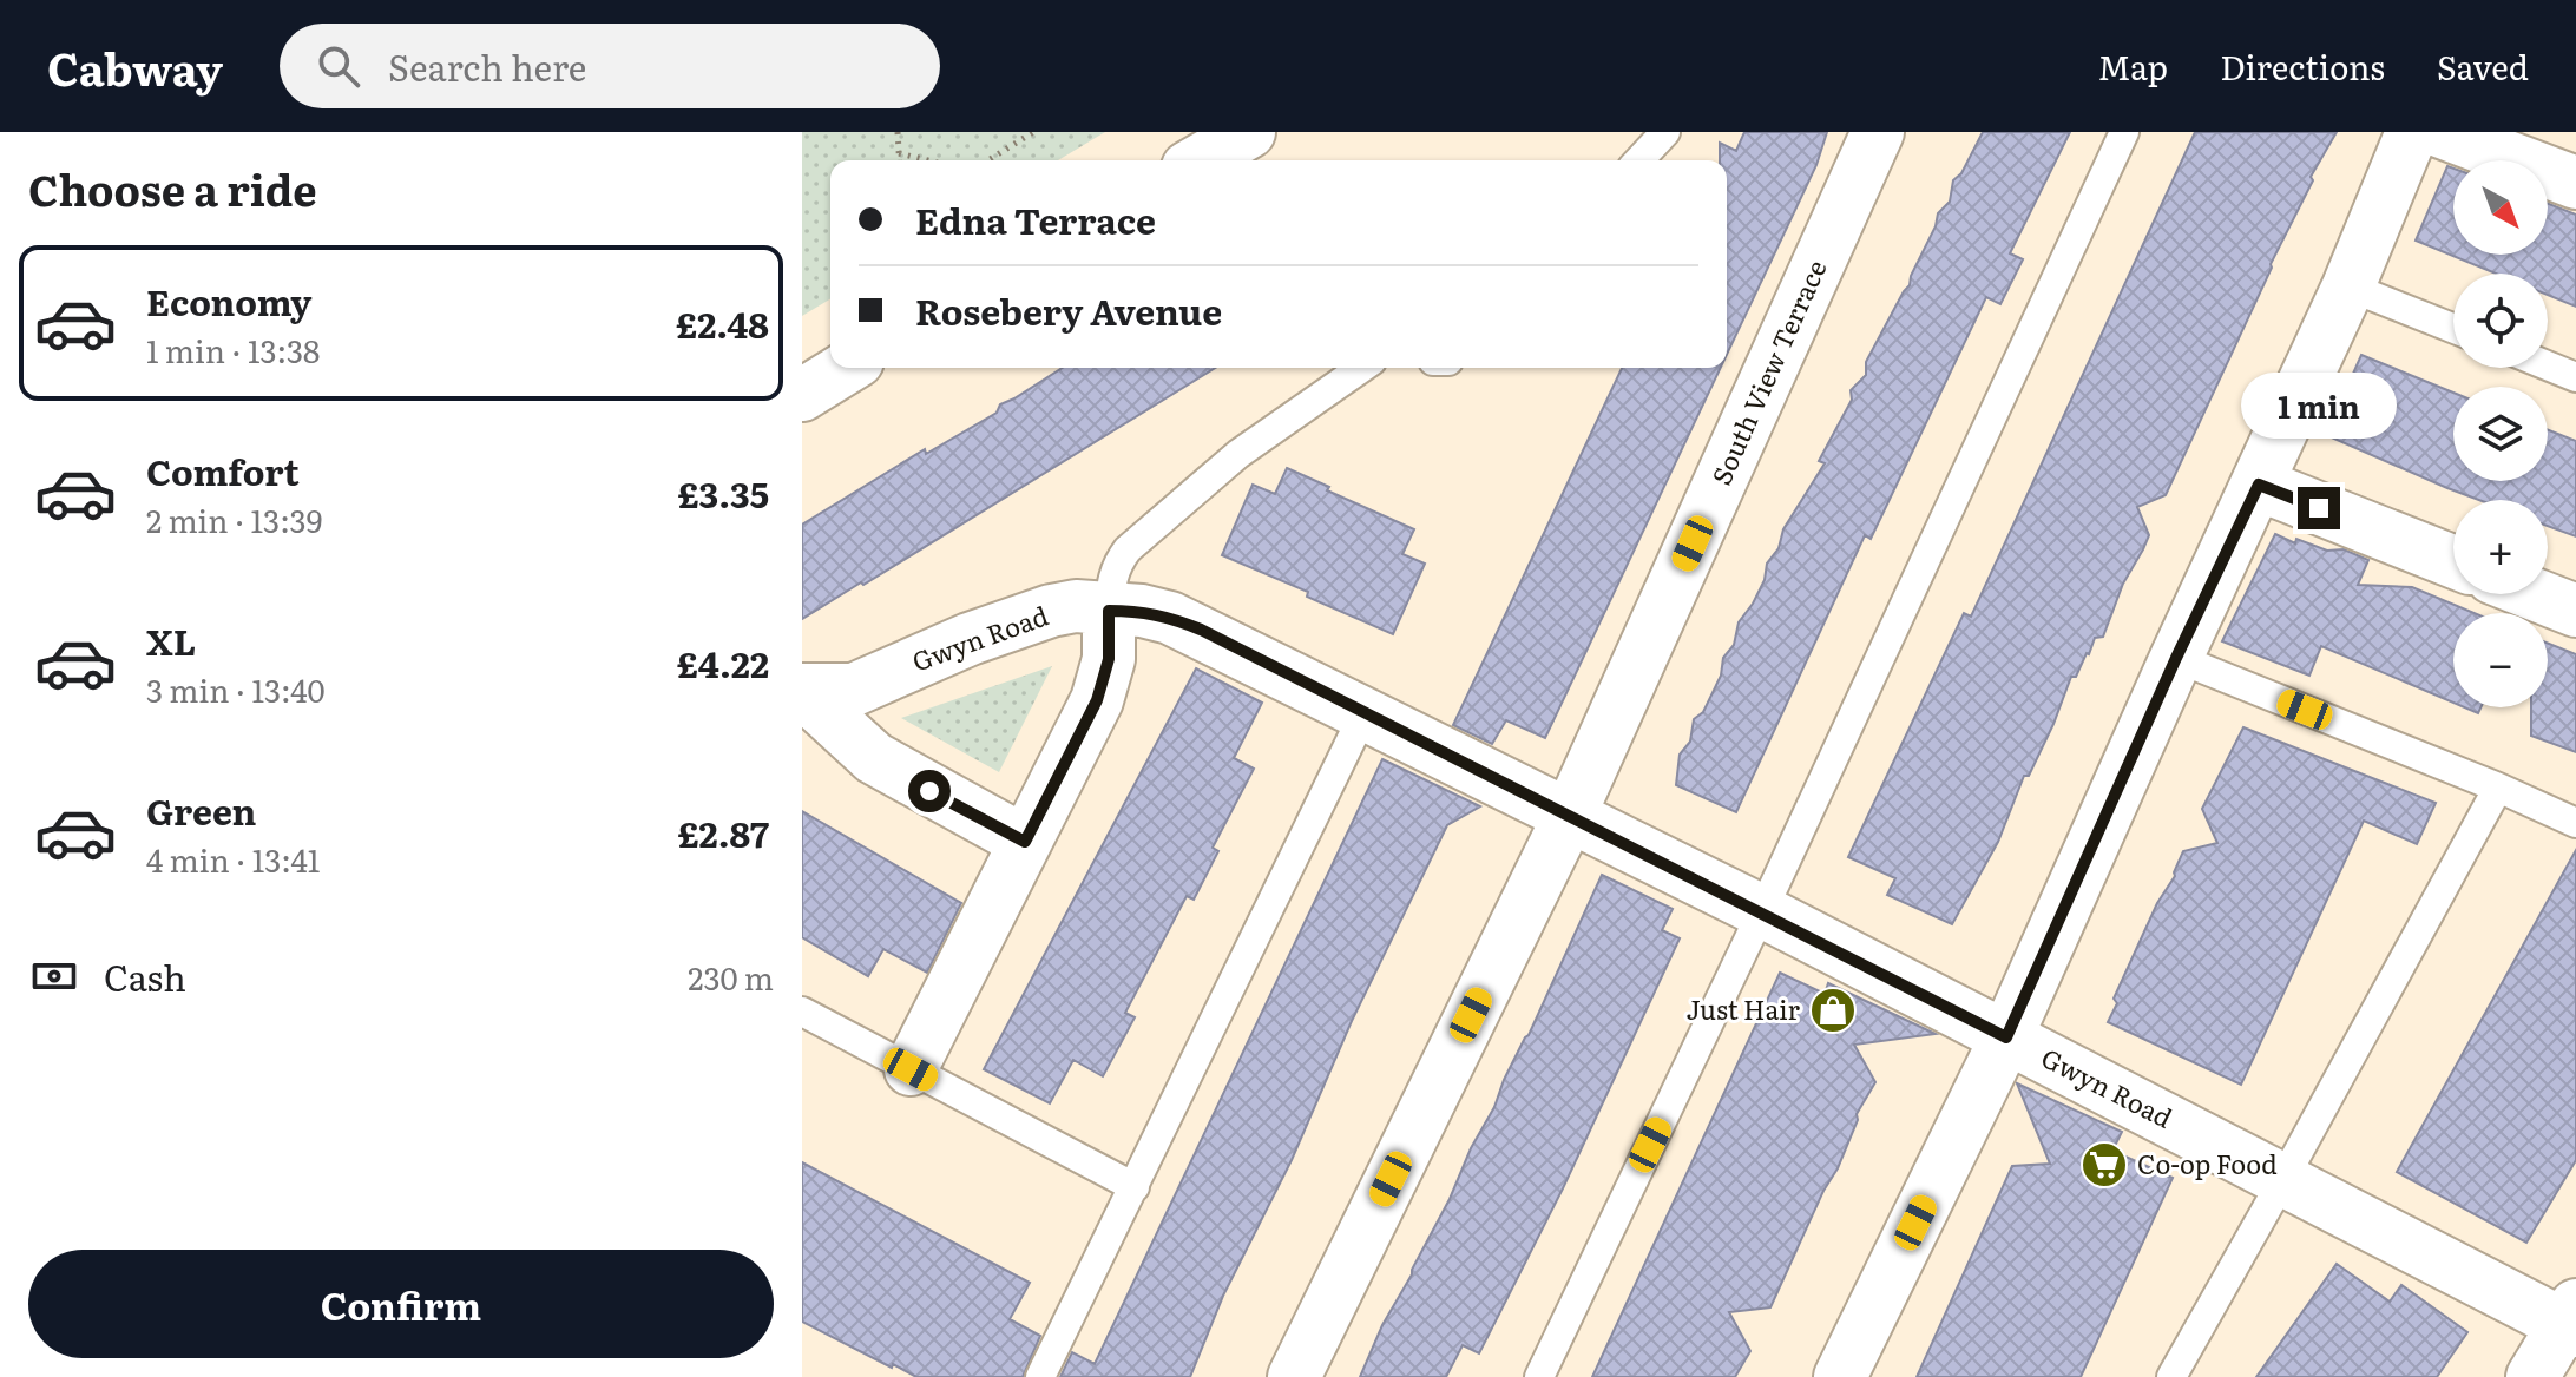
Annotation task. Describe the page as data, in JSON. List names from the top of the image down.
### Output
{
  "streets": {
    "street": ["South View Terrace", "Gwyn Road"]
  },
  "crossings": [
    ["South View Terrace", "Gwyn Road"]
  ],
  "places": {
    "shop": ["Just Hair"],
    "supermarket": ["Co-op Food"]
  },
  "north": "bottom right",
  "page": {
    "header": "Cabway",
    "search": "Search here",
    "nav": ["Map", "Directions", "Saved"],
    "heading": "Choose a ride",
    "map_buttons": ["+", "−"],
    "banner": ["Edna Terrace", "Rosebery Avenue"],
    "list": [
      {
        "name": "Economy",
        "note": "1 min · 13:38",
        "value": "£2.48"
      },
      {
        "name": "Comfort",
        "note": "2 min · 13:39",
        "value": "£3.35"
      },
      {
        "name": "XL",
        "note": "3 min · 13:40",
        "value": "£4.22"
      },
      {
        "name": "Green",
        "note": "4 min · 13:41",
        "value": "£2.87"
      }
    ],
    "bubble": "1 min",
    "pay": ["Cash", "230 m"],
    "buttons": "Confirm"
  }
}
